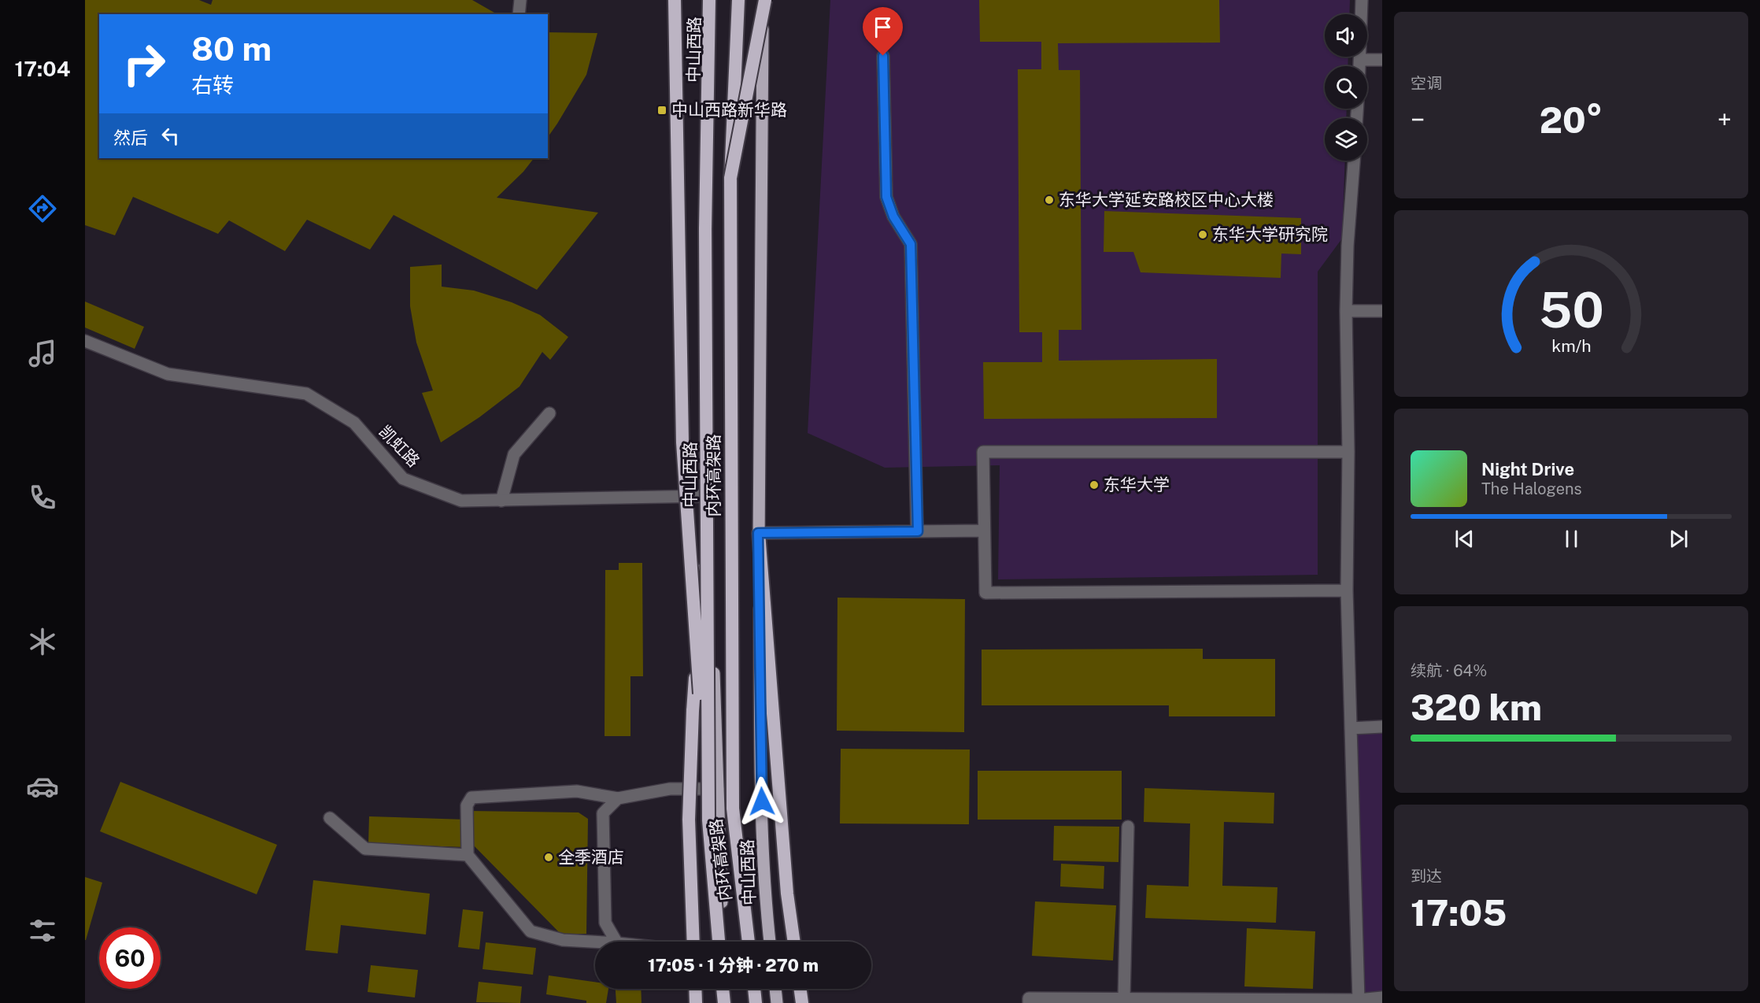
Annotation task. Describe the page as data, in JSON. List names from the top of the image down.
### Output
{
  "streets": {
    "highway": ["内环高架路"],
    "main road": ["中山西路"],
    "street": ["凯虹路"]
  },
  "crossings": [
    ["中山西路", "凯虹路"],
    ["中山西路", "内环高架路"]
  ],
  "places": {
    "transit": ["中山西路新华路"],
    "other": [
      "东华大学延安路校区中心大楼",
      "东华大学研究院",
      "东华大学",
      "全季酒店"
    ]
  },
  "page": {
    "tabs": "17:04",
    "tile": [
      "空调",
      ["续航 · 64%", "320 km"],
      ["到达", "17:05"]
    ],
    "turn": ["80 m", "右转"],
    "heat": ["−", "20°", "+"],
    "then": "然后",
    "song": ["Night Drive", "The Halogens"],
    "limit": "60",
    "trip": "17:05 · 1 分钟 · 270 m",
    "gauge": ["50", "km/h"]
  }
}
